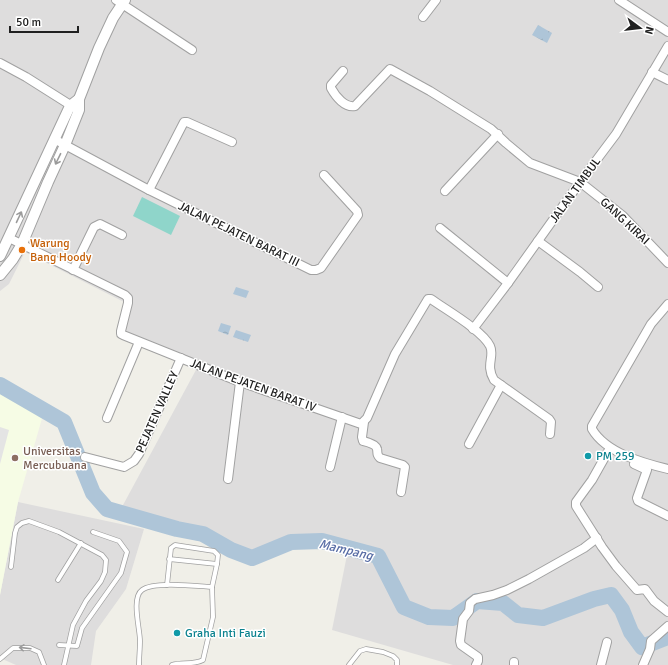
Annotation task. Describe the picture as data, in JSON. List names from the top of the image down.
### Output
{
  "streets": {
    "street": [
      "JALAN TIMBUL",
      "GANG KIRAI",
      "JALAN PEJATEN BARAT III",
      "JALAN PEJATEN BARAT IV",
      "PEJATEN VALLEY"
    ]
  },
  "crossings": [
    ["JALAN TIMBUL", "GANG KIRAI"],
    ["JALAN PEJATEN BARAT IV", "PEJATEN VALLEY"]
  ],
  "water": ["Mampang"],
  "places": [
    "Warung Bang Hoody",
    "PM 259",
    "Universitas Mercubuana",
    "Graha Inti Fauzi"
  ],
  "scale_bar": "50 m",
  "north": "right"
}
